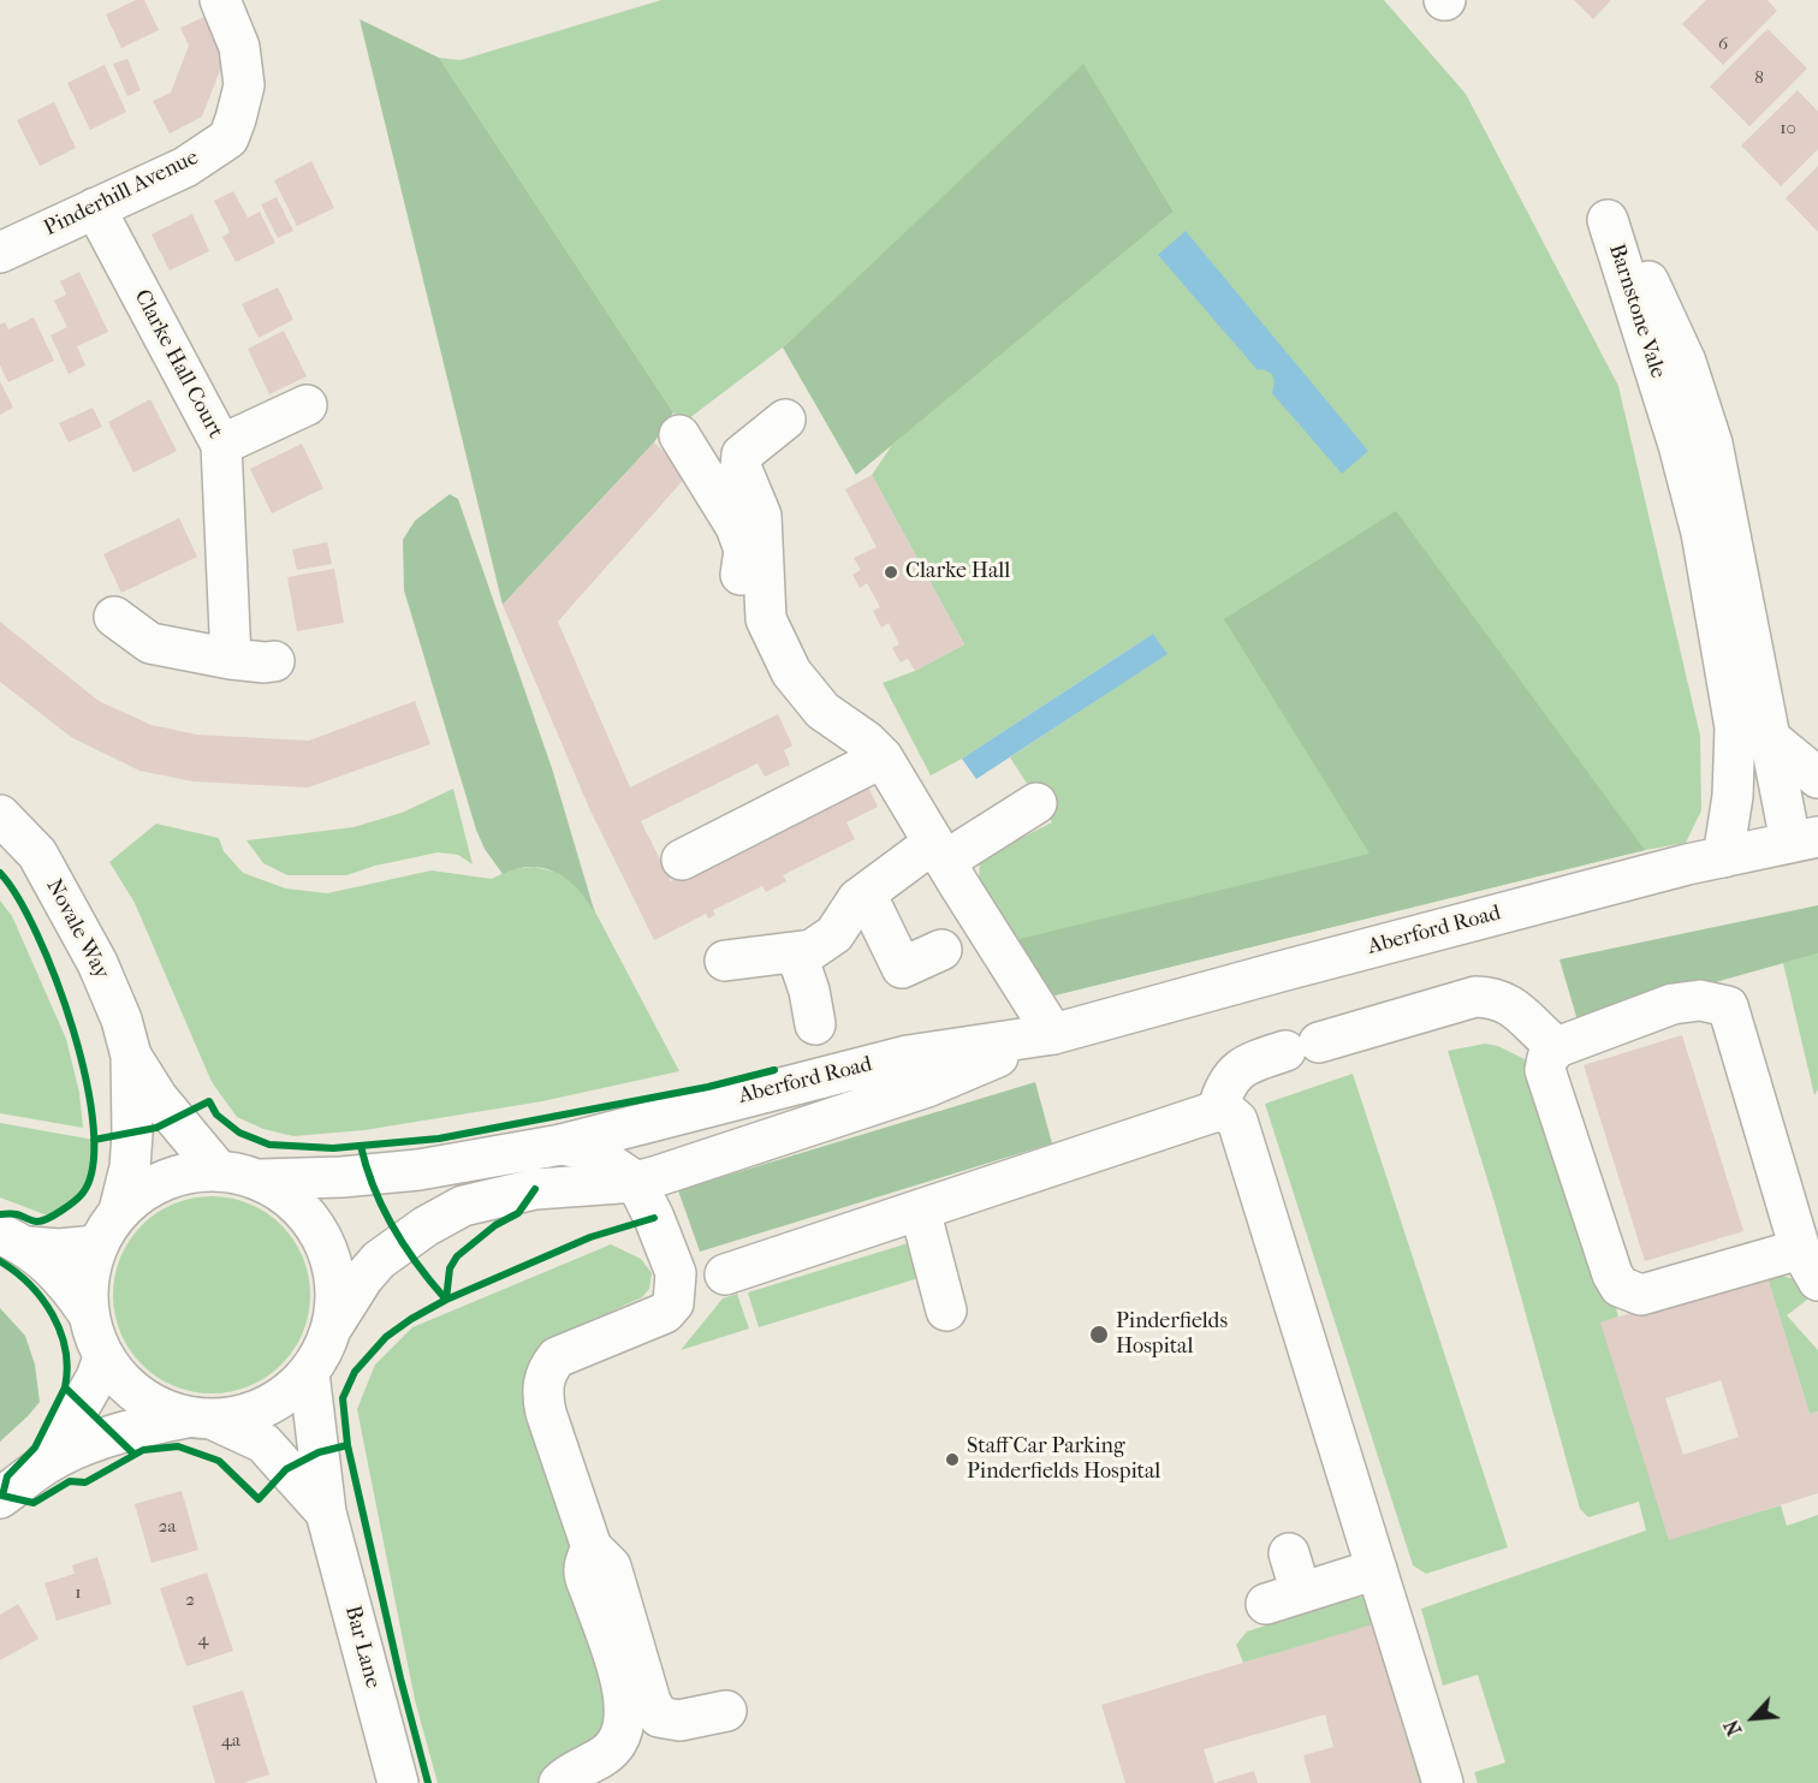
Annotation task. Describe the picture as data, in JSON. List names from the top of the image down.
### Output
{
  "streets": {
    "main road": [
      "Pinderhill Avenue",
      "Barnstone Vale",
      "Clarke Hall Court",
      "Novale Way",
      "Aberford Road",
      "Bar Lane"
    ]
  },
  "crossings": [
    ["Pinderhill Avenue", "Clarke Hall Court"],
    ["Barnstone Vale", "Aberford Road"],
    ["Novale Way", "Aberford Road"],
    ["Novale Way", "Bar Lane"],
    ["Aberford Road", "Bar Lane"]
  ],
  "places": ["Clarke Hall", "Pinderfields Hospital", "Staff Car Parking Pinderfields Hospital"],
  "house_numbers": [
    "6",
    "8",
    "10",
    "2a",
    "1",
    "2",
    "4",
    "4a"
  ],
  "north": "bottom left"
}
